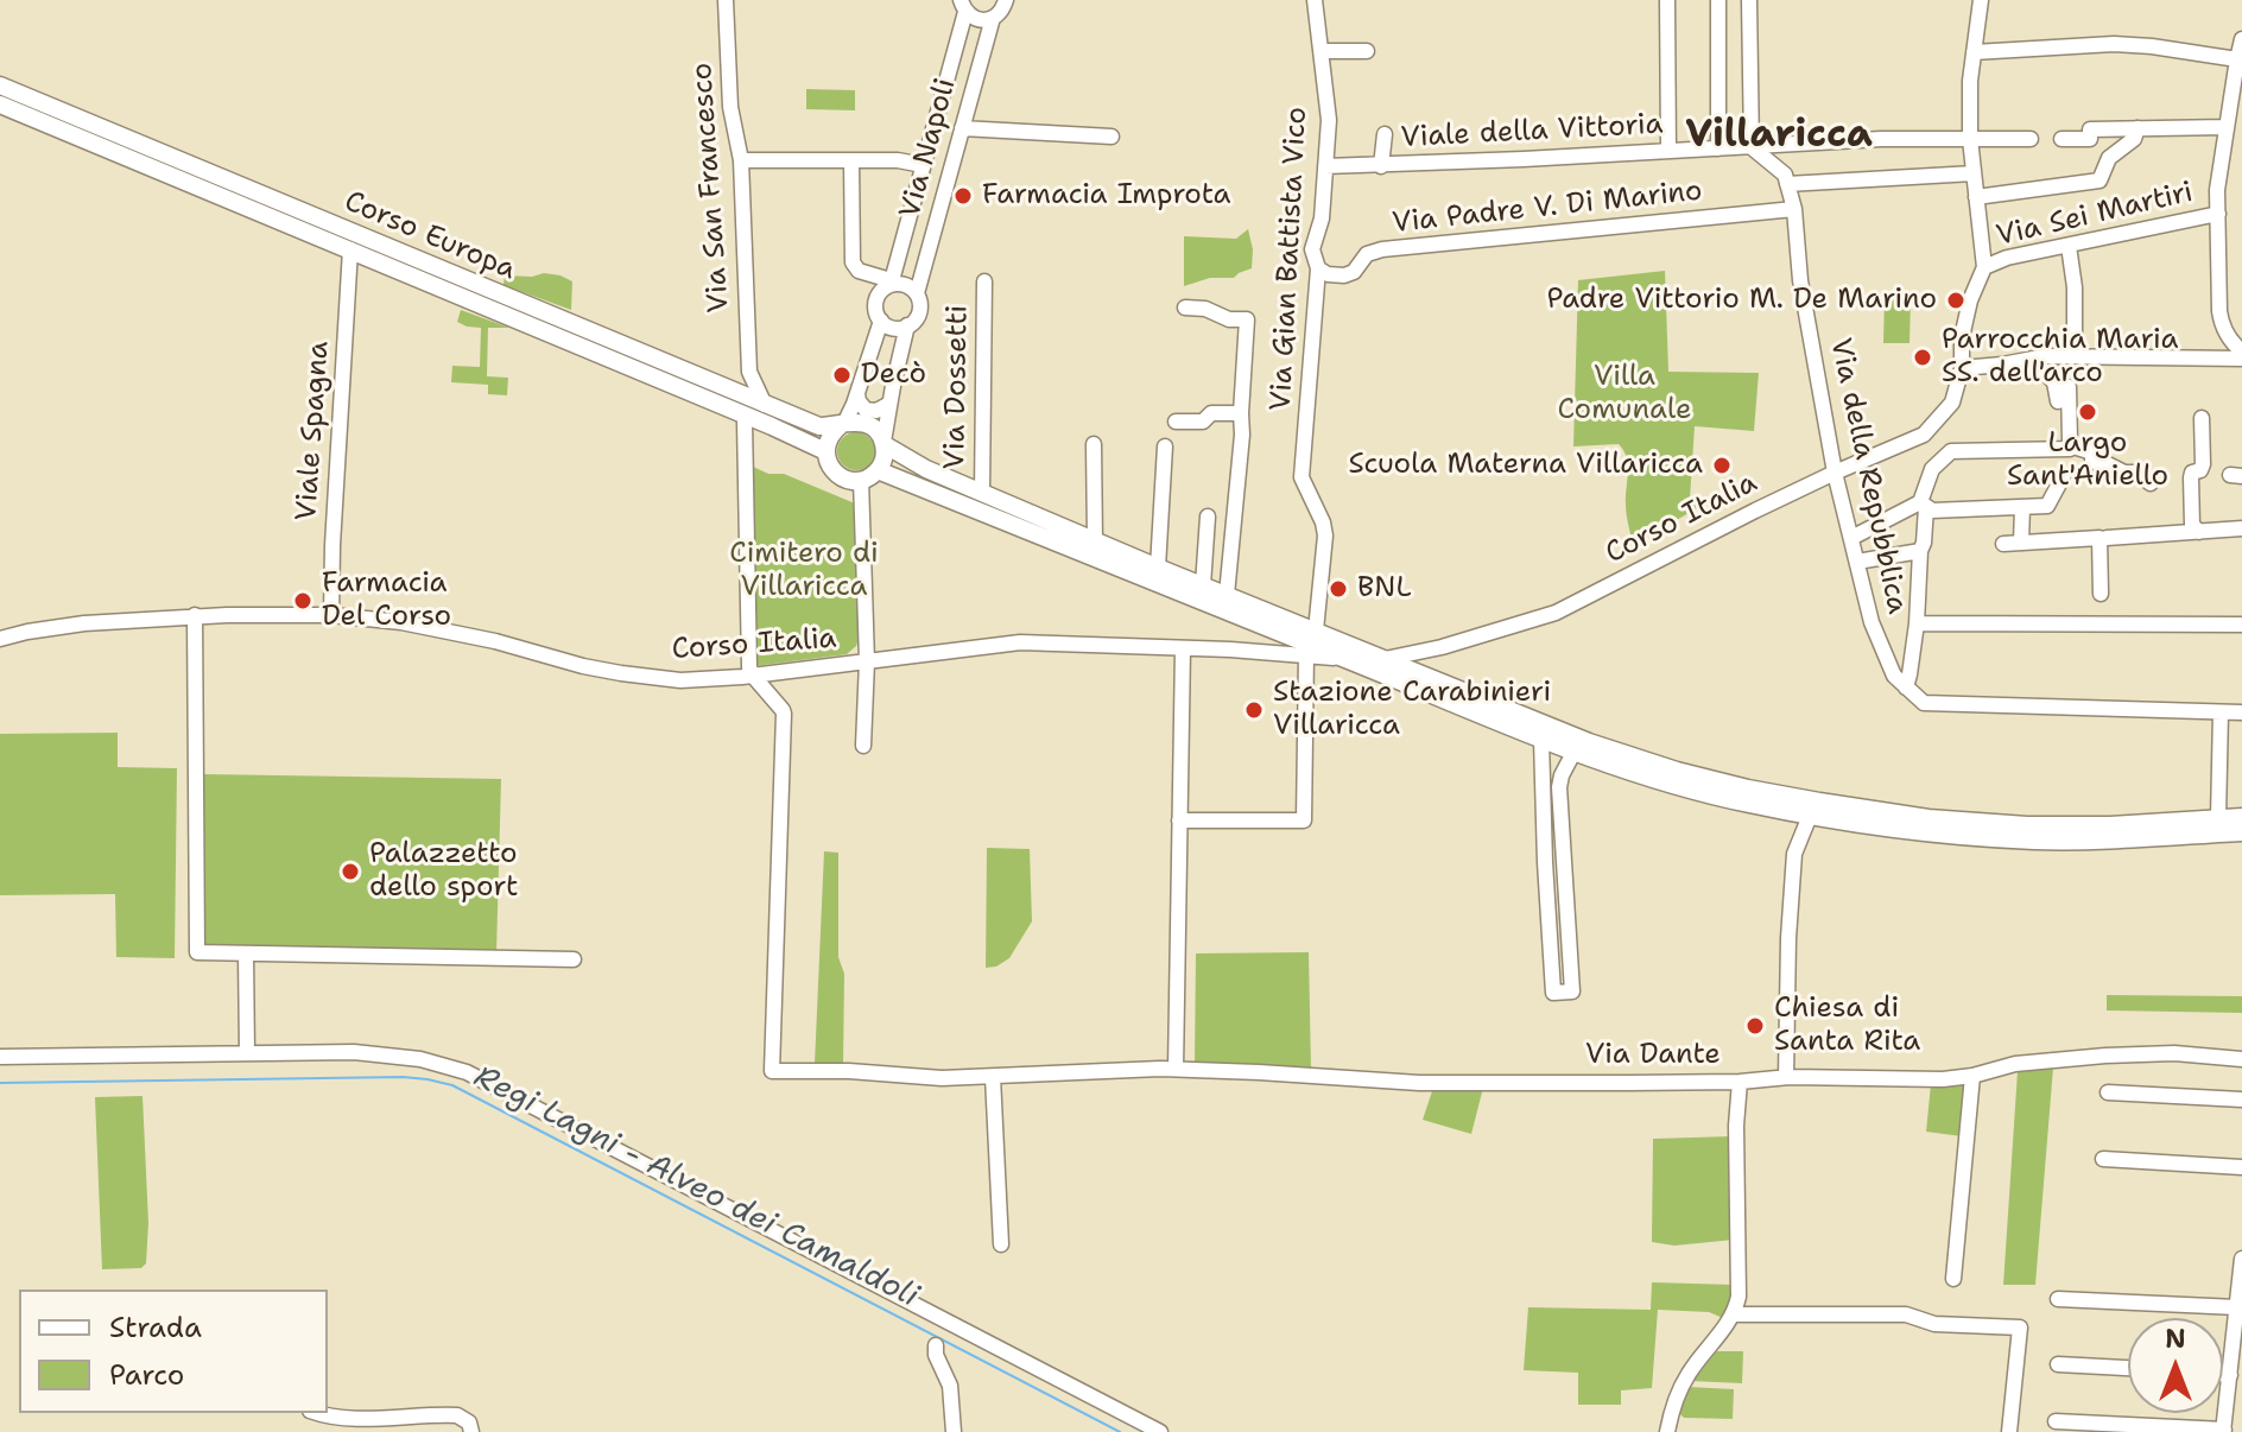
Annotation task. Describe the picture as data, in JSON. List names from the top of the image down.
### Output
{
  "streets": {
    "main road": ["Corso Europa"],
    "street": [
      "Viale della Vittoria",
      "Via Napoli",
      "Via San Francesco",
      "Via Padre V. Di Marino",
      "Via Sei Martiri",
      "Via Gian Battista Vico",
      "Via Dossetti",
      "Viale Spagna",
      "Via della Repubblica",
      "Corso Italia",
      "Via Dante"
    ]
  },
  "crossings": [
    ["Viale della Vittoria", "Via Gian Battista Vico"],
    ["Via San Francesco", "Corso Europa"],
    ["Via Padre V. Di Marino", "Via Gian Battista Vico"],
    ["Via Padre V. Di Marino", "Via della Repubblica"],
    ["Via Sei Martiri", "Corso Italia"],
    ["Corso Europa", "Viale Spagna"],
    ["Viale Spagna", "Corso Italia"],
    ["Via della Repubblica", "Corso Italia"],
    ["Corso Italia", "Via Dante"]
  ],
  "districts": ["Villaricca"],
  "water": ["Regi Lagni - Alveo dei Camaldoli"],
  "parks": ["Villa Comunale", "Cimitero di Villaricca"],
  "places": [
    "Farmacia Improta",
    "Padre Vittorio M. De Marino",
    "Parrocchia Maria SS. dell'arco",
    "Decò",
    "Largo Sant'Aniello",
    "Scuola Materna Villaricca",
    "BNL",
    "Farmacia Del Corso",
    "Stazione Carabinieri Villaricca",
    "Palazzetto dello sport",
    "Chiesa di Santa Rita"
  ],
  "legend": ["Strada", "Parco"],
  "north": "top"
}
